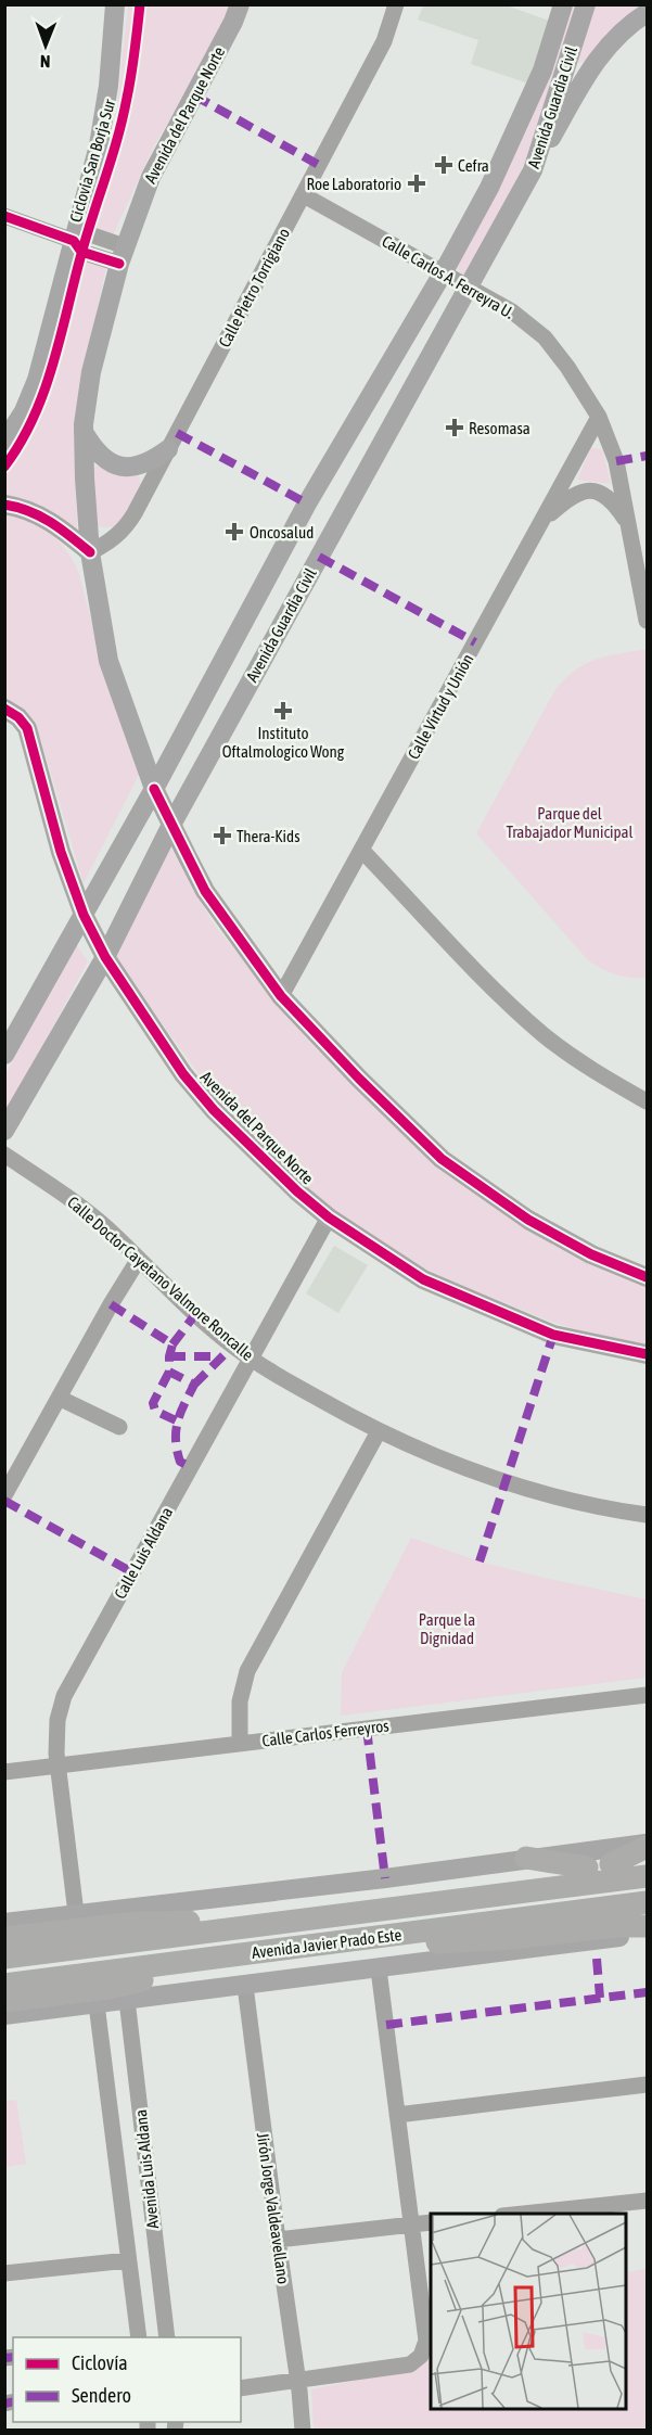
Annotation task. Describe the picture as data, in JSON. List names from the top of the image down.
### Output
{
  "streets": {
    "highway": ["Avenida Javier Prado Este"],
    "main road": ["Avenida Guardia Civil", "Avenida del Parque Norte"],
    "street": [
      "Calle Carlos A. Ferreyra U.",
      "Calle Pietro Torrigiano",
      "Calle Virtud y Unión",
      "Calle Doctor Cayetano Valmore Roncalle",
      "Calle Luis Aldana",
      "Calle Carlos Ferreyros",
      "Avenida Luis Aldana",
      "Jirón Jorge Valdeavellano"
    ],
    "cycle path": ["Ciclovía San Borja Sur"]
  },
  "crossings": [
    ["Avenida Guardia Civil", "Avenida del Parque Norte"],
    ["Avenida Guardia Civil", "Calle Carlos A. Ferreyra U."],
    ["Avenida del Parque Norte", "Calle Pietro Torrigiano"],
    ["Avenida del Parque Norte", "Calle Virtud y Unión"],
    ["Avenida del Parque Norte", "Calle Luis Aldana"],
    ["Calle Carlos A. Ferreyra U.", "Calle Pietro Torrigiano"],
    ["Calle Carlos A. Ferreyra U.", "Calle Virtud y Unión"],
    ["Calle Doctor Cayetano Valmore Roncalle", "Calle Luis Aldana"],
    ["Calle Luis Aldana", "Calle Carlos Ferreyros"],
    ["Avenida Javier Prado Este", "Avenida Luis Aldana"],
    ["Avenida Javier Prado Este", "Jirón Jorge Valdeavellano"]
  ],
  "parks": ["Parque del Trabajador Municipal", "Parque la Dignidad"],
  "places": {
    "health": [
      "Cefra",
      "Roe Laboratorio",
      "Resomasa",
      "Oncosalud",
      "Instituto Oftalmologico Wong",
      "Thera-Kids"
    ]
  },
  "legend": ["Ciclovía", "Sendero"],
  "north": "bottom"
}
